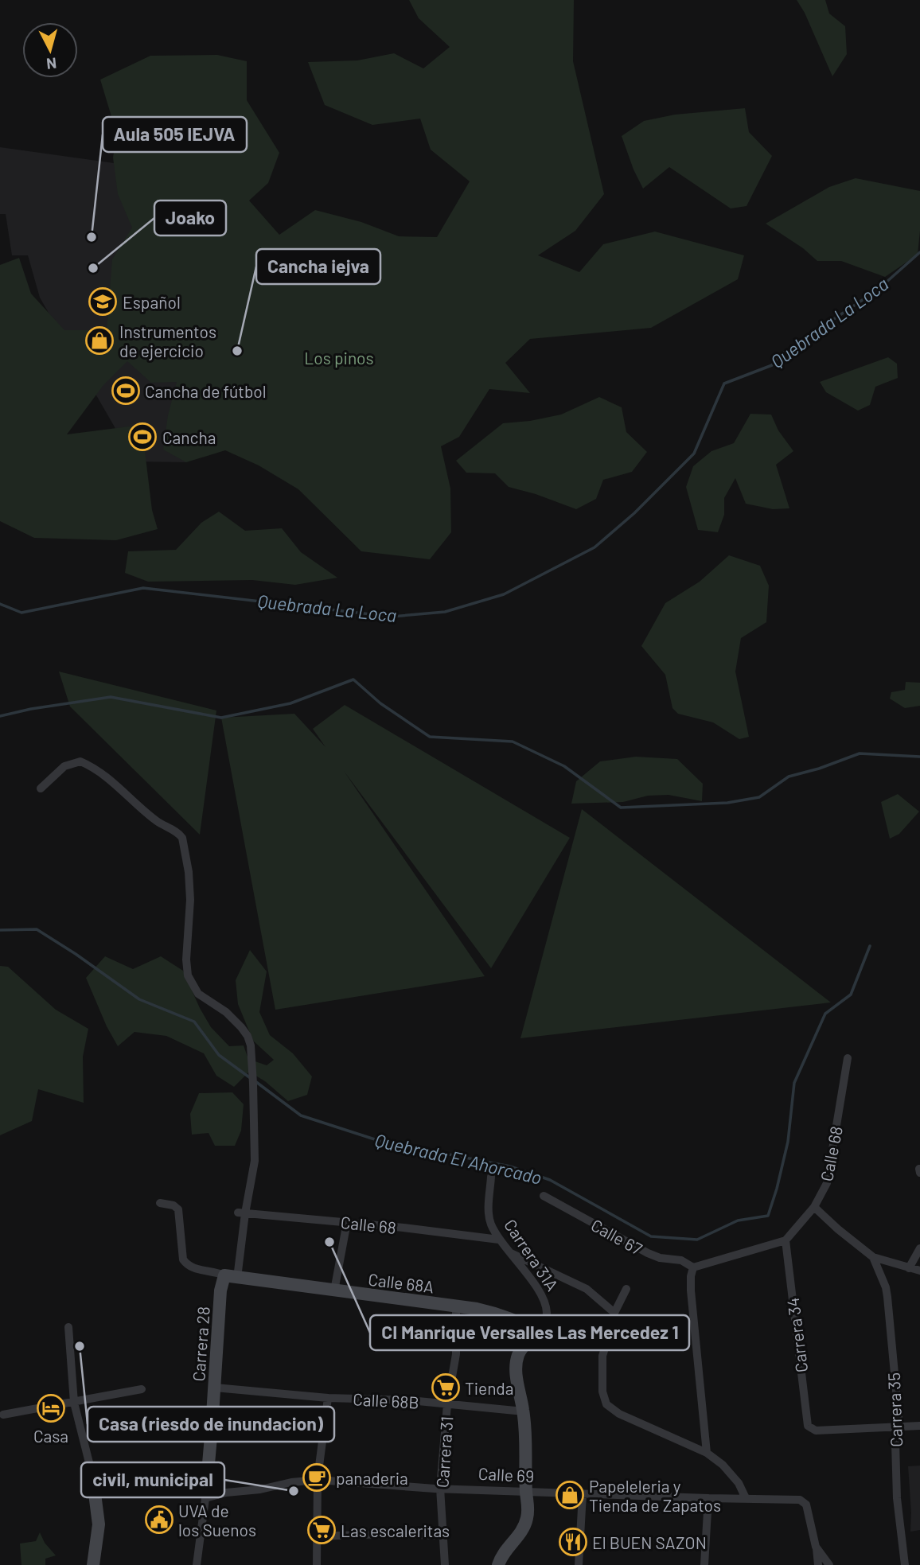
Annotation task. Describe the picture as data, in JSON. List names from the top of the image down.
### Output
{
  "streets": {
    "street": [
      "Calle 68",
      "Calle 67",
      "Carrera 31A",
      "Calle 68A",
      "Carrera 34",
      "Carrera 28",
      "Calle 68B",
      "Carrera 35",
      "Carrera 31",
      "Calle 69"
    ]
  },
  "crossings": [
    ["Calle 68", "Carrera 31A"],
    ["Calle 68", "Carrera 34"],
    ["Carrera 31A", "Calle 68A"],
    ["Carrera 31A", "Calle 68B"],
    ["Carrera 31A", "Calle 69"],
    ["Calle 68A", "Carrera 28"],
    ["Calle 68A", "Carrera 31"],
    ["Carrera 34", "Carrera 35"],
    ["Carrera 28", "Calle 68B"],
    ["Carrera 28", "Calle 69"],
    ["Calle 68B", "Carrera 31"],
    ["Carrera 31", "Calle 69"]
  ],
  "water": ["Quebrada La Loca", "Quebrada El Ahorcado"],
  "parks": ["Los pinos"],
  "places": {
    "other": [
      "Aula 505 IEJVA",
      "Joako",
      "Cancha iejva",
      "CI Manrique Versalles Las Mercedez 1",
      "Casa (riesdo de inundacion)",
      "civil, municipal"
    ],
    "school or university": ["Español"],
    "shop": ["Instrumentos de ejercicio", "Papeleleria y Tienda de Zapatos"],
    "sports": ["Cancha de fútbol", "Cancha"],
    "supermarket": ["Tienda", "Las escaleritas"],
    "hotel": ["Casa"],
    "cafe": ["panaderia"],
    "public building": ["UVA de los Suenos"],
    "restaurant": ["El BUEN SAZON"]
  },
  "north": "bottom"
}
